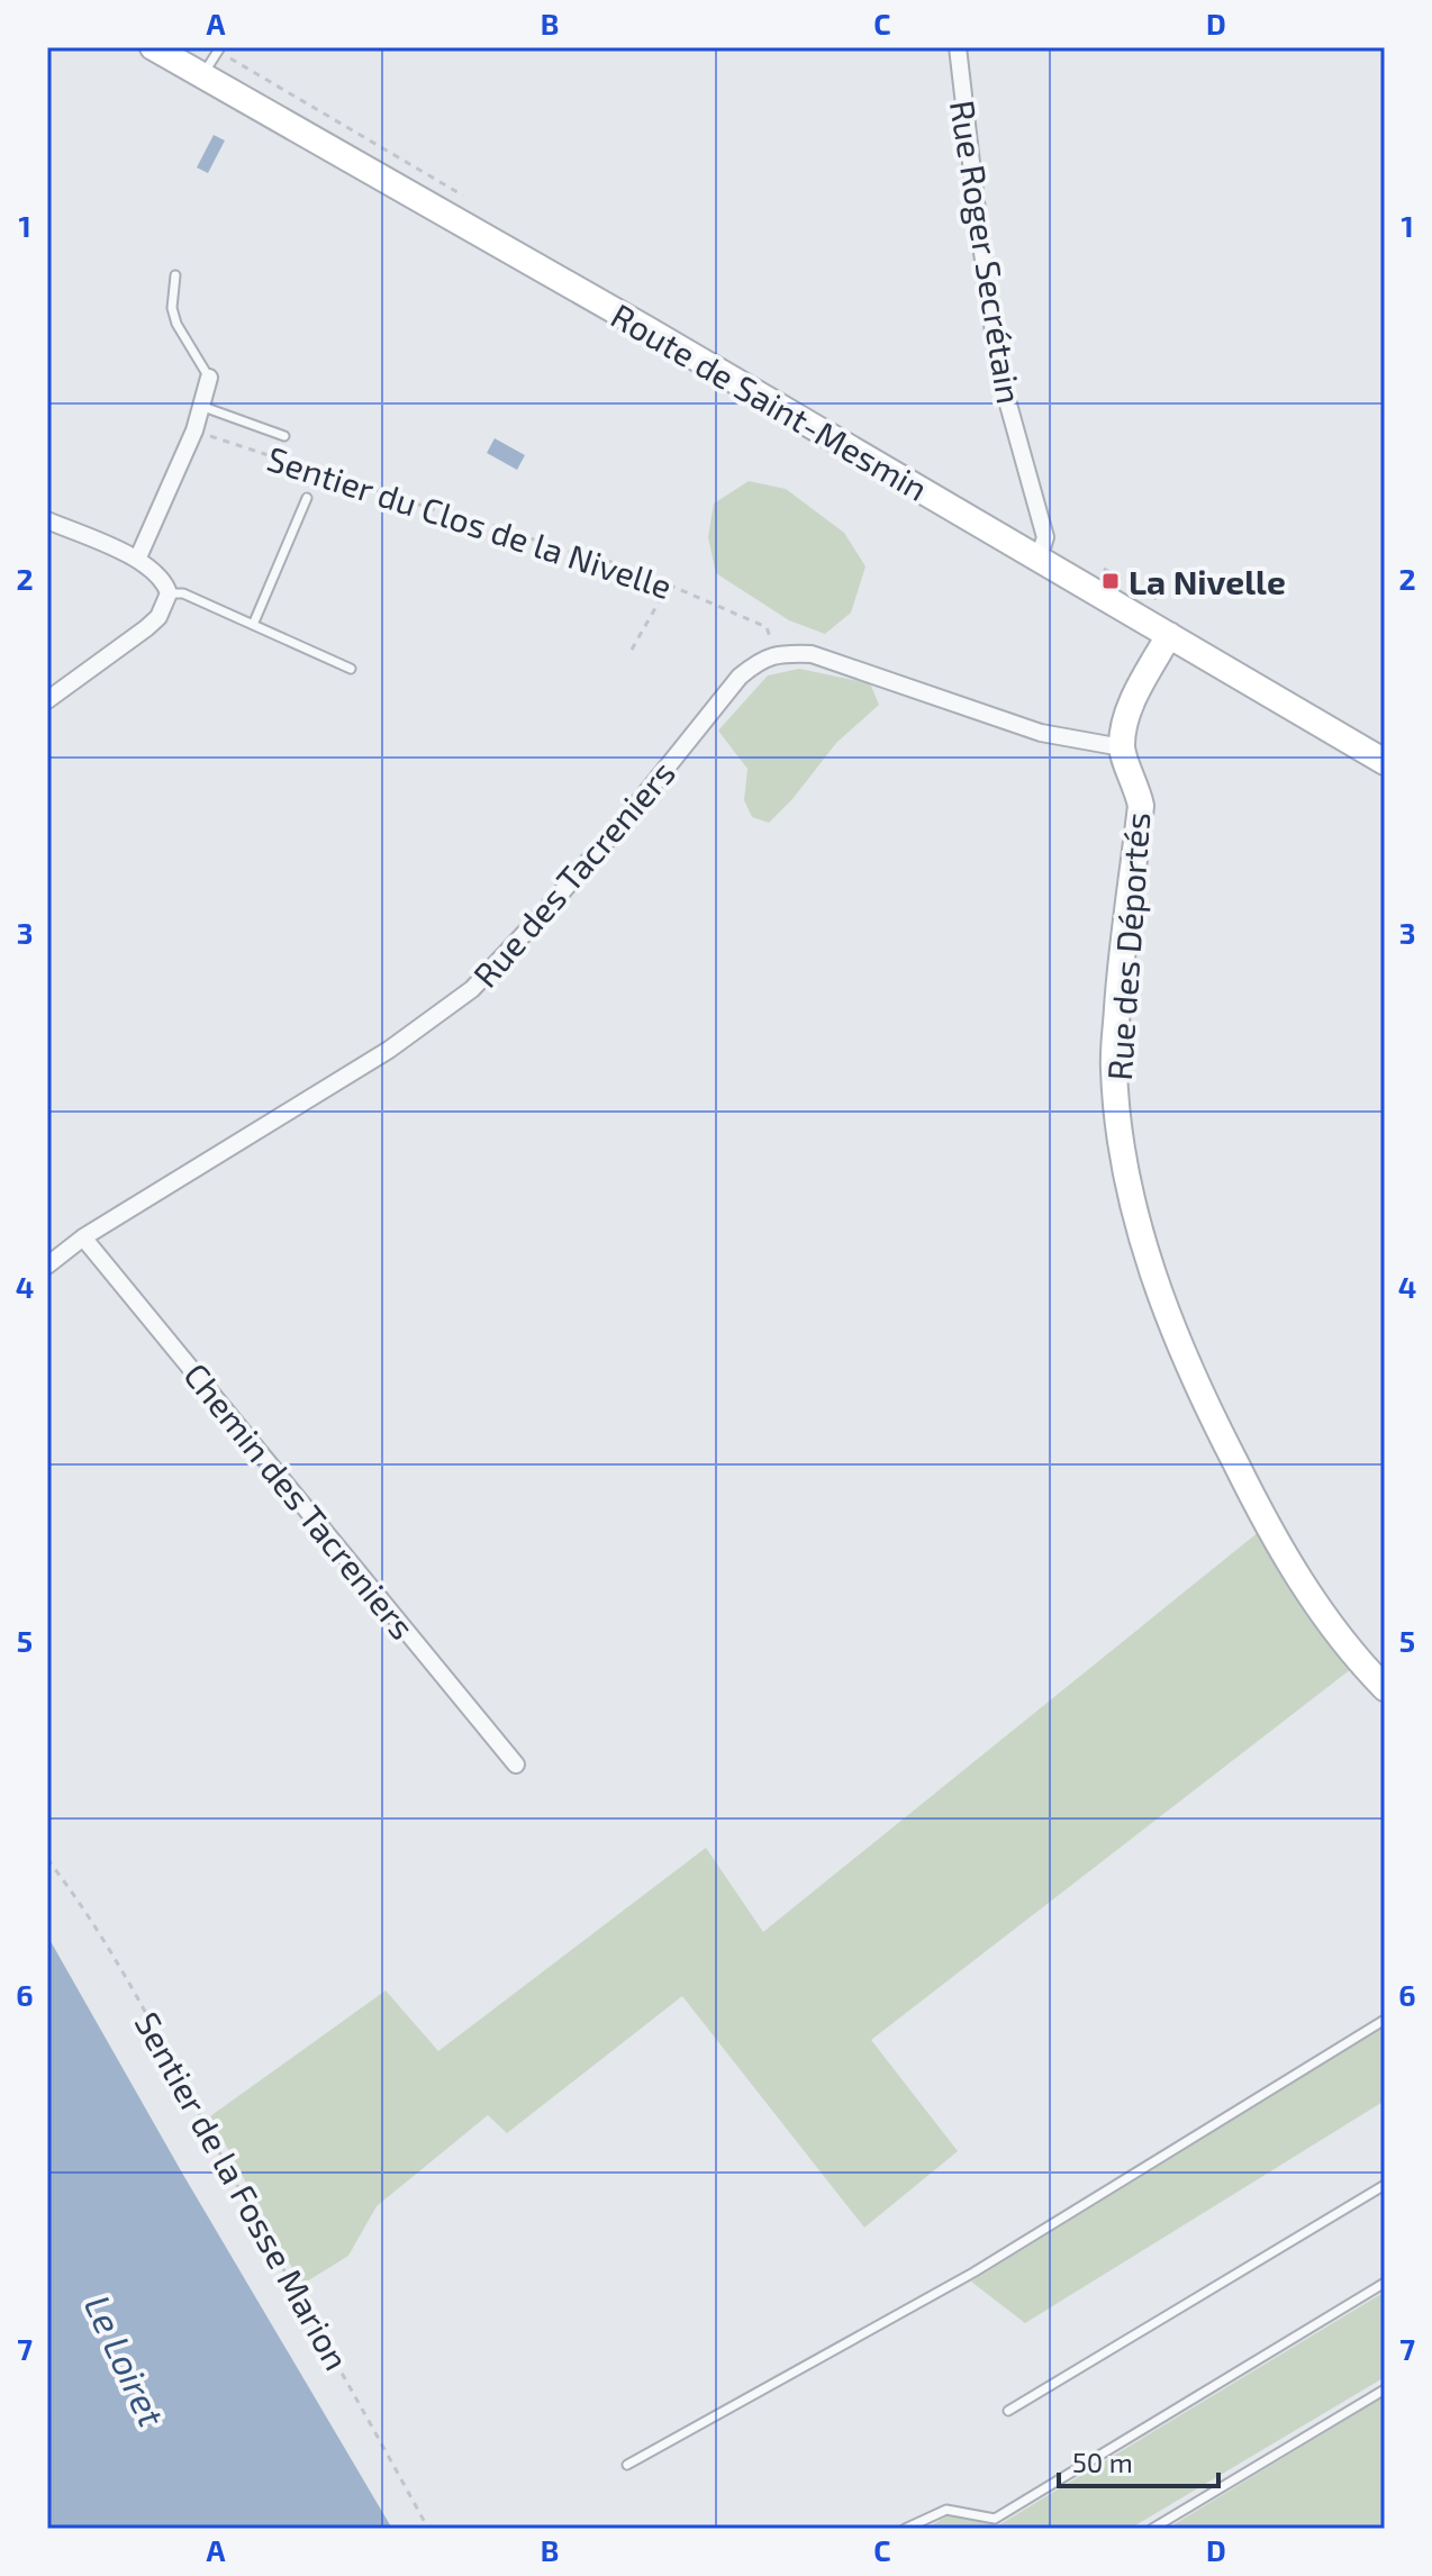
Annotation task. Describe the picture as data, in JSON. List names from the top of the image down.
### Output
{
  "streets": {
    "main road": ["Route de Saint-Mesmin", "Rue des Déportés"],
    "street": ["Rue Roger Secrétain", "Rue des Tacreniers", "Chemin des Tacreniers"],
    "path": ["Sentier du Clos de la Nivelle", "Sentier de la Fosse Marion"]
  },
  "crossings": [
    ["Rue Roger Secrétain", "Route de Saint-Mesmin"],
    ["Sentier du Clos de la Nivelle", "Rue des Tacreniers"],
    ["Rue des Tacreniers", "Chemin des Tacreniers"]
  ],
  "water": ["Le Loiret"],
  "places": {
    "transit": ["La Nivelle"]
  },
  "scale_bar": "50 m",
  "grid": {
    "columns": [
      "A",
      "B",
      "C",
      "D"
    ],
    "rows": [
      "1",
      "2",
      "3",
      "4",
      "5",
      "6",
      "7"
    ]
  }
}
